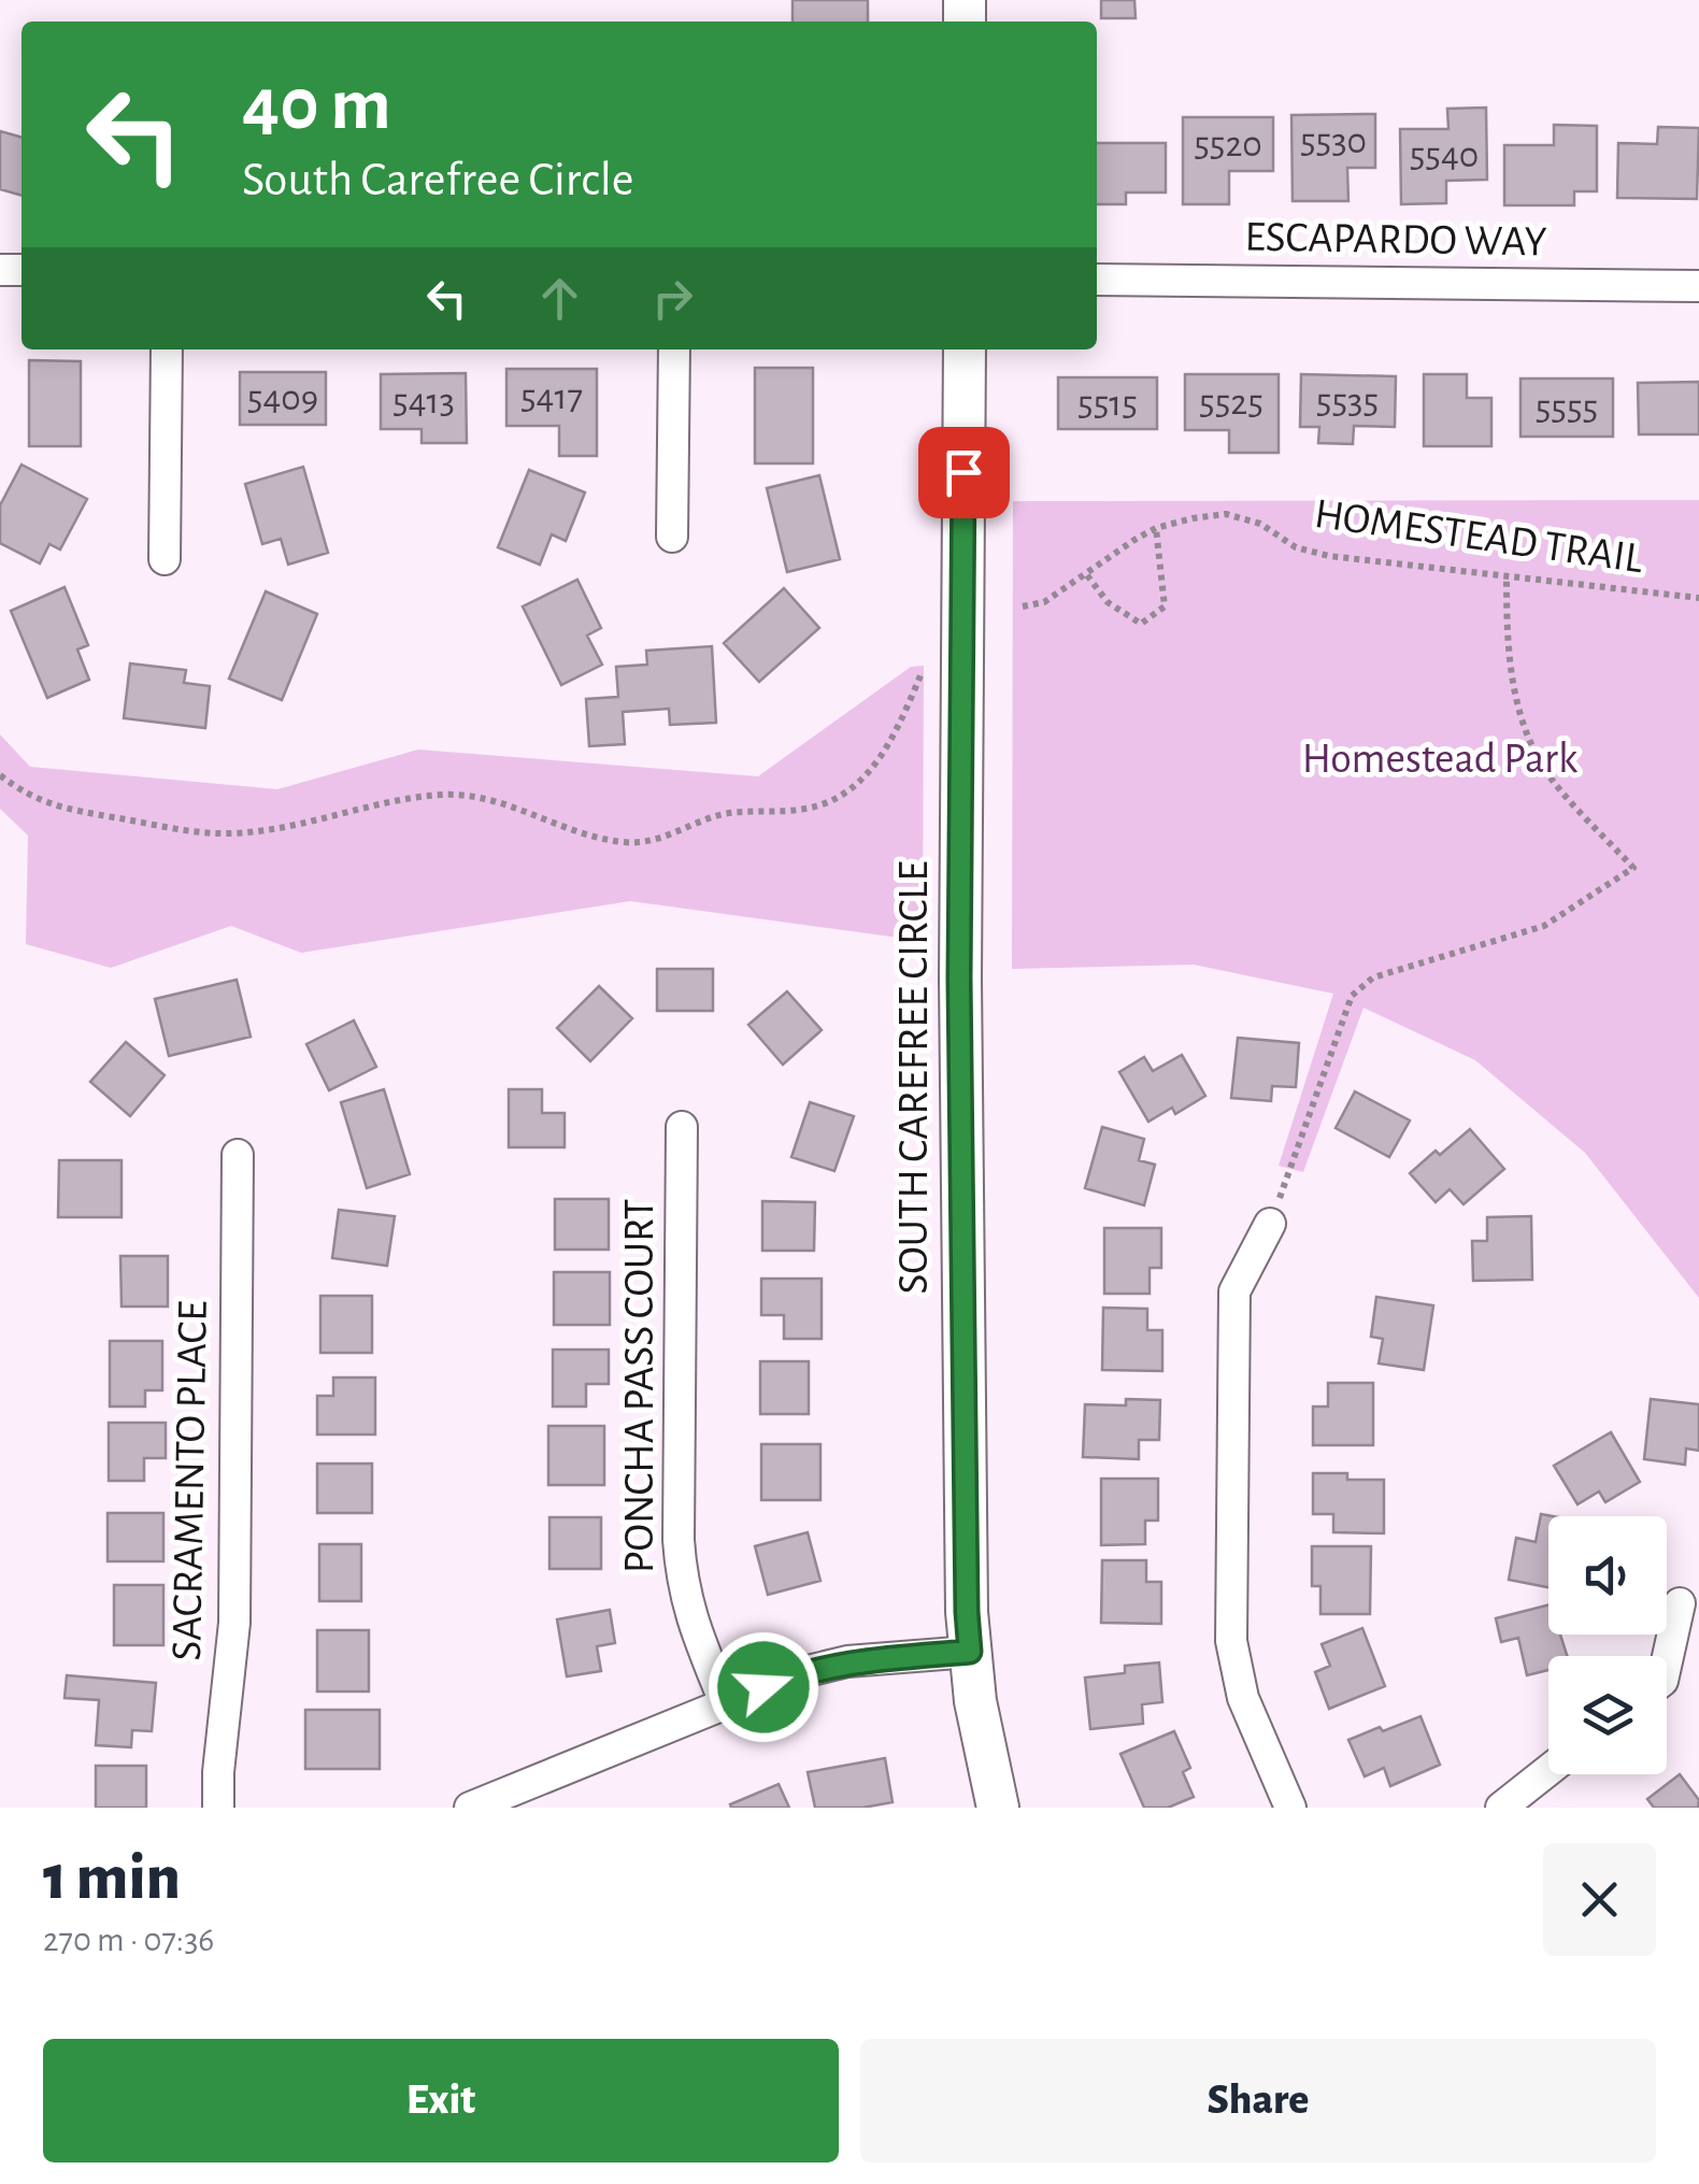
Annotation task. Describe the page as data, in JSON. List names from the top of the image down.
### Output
{
  "streets": {
    "main road": ["SOUTH CAREFREE CIRCLE"],
    "street": ["ESCAPARDO WAY", "PONCHA PASS COURT", "SACRAMENTO PLACE"],
    "path": ["HOMESTEAD TRAIL"]
  },
  "parks": ["Homestead Park"],
  "house_numbers": [
    "5530",
    "5520",
    "5540",
    "5417",
    "5409",
    "5413",
    "5535",
    "5525",
    "5515",
    "5555"
  ],
  "page": {
    "turn": ["40 m", "South Carefree Circle"],
    "heading": ["1 min", "270 m · 07:36"],
    "buttons": ["Exit", "Share"]
  }
}
